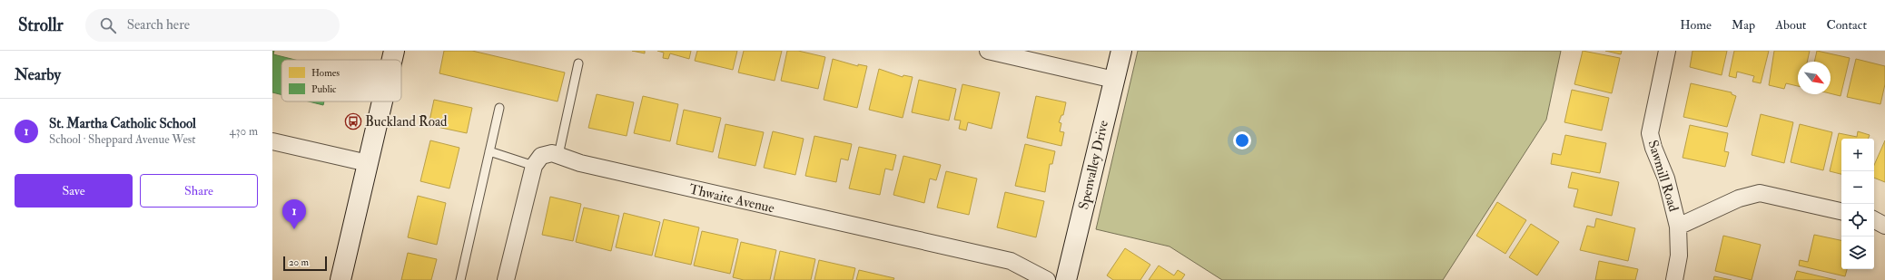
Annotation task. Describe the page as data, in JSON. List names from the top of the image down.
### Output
{
  "streets": {
    "main road": ["Spenvalley Drive"],
    "street": ["Sawmill Road", "Thwaite Avenue"]
  },
  "places": {
    "bus stop": ["Buckland Road"]
  },
  "legend": ["Homes", "Public"],
  "scale_bar": "20 m",
  "north": "bottom right",
  "page": {
    "header": "Strollr",
    "search": "Search here",
    "nav": [
      "Home",
      "Map",
      "About",
      "Contact"
    ],
    "heading": "Nearby",
    "list": [
      {
        "mark": "1",
        "name": "St. Martha Catholic School",
        "note": "School · Sheppard Avenue West",
        "value": "430 m"
      }
    ],
    "map_buttons": ["+", "−"],
    "buttons": ["Save", "Share"],
    "pins": "1",
    "scale": "20 m"
  }
}
